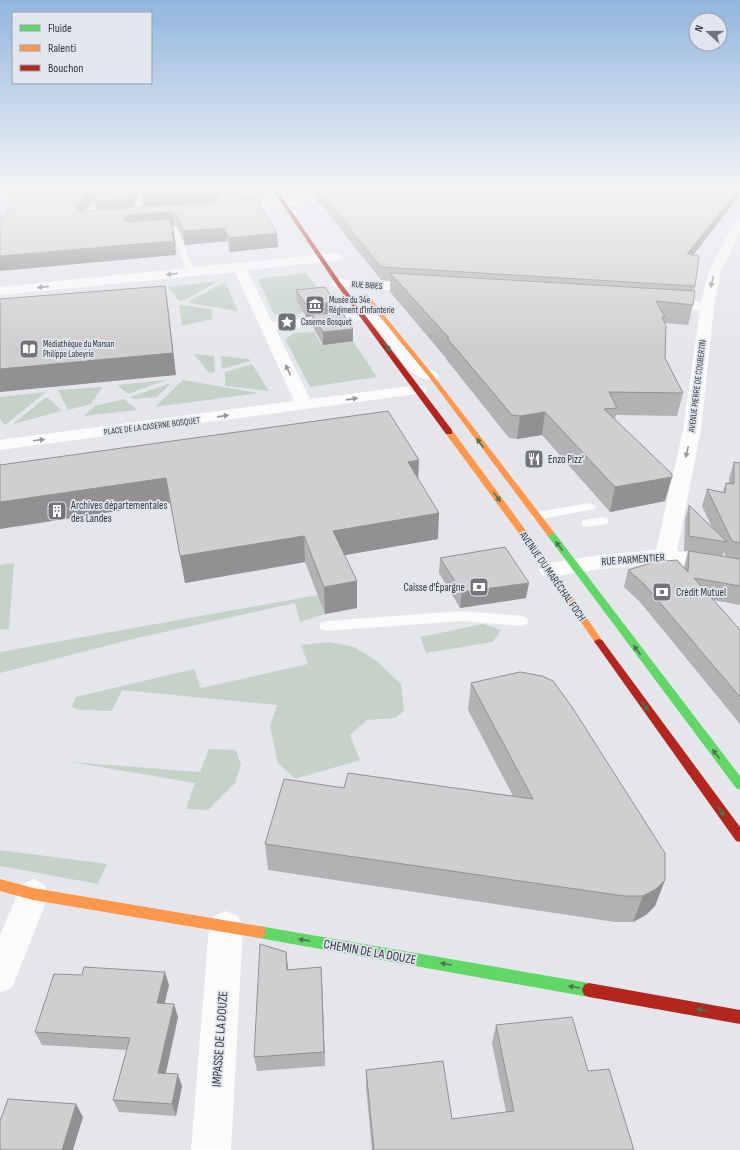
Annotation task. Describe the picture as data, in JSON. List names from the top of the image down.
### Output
{
  "streets": {
    "main road": ["AVENUE DU MARÉCHAL FOCH", "CHEMIN DE LA DOUZE"],
    "street": [
      "RUE BIBES",
      "AVENUE PIERRE DE COUBERTIN",
      "PLACE DE LA CASERNE BOSQUET",
      "RUE PARMENTIER",
      "IMPASSE DE LA DOUZE"
    ]
  },
  "crossings": [
    ["RUE BIBES", "AVENUE DU MARÉCHAL FOCH"],
    ["AVENUE PIERRE DE COUBERTIN", "RUE PARMENTIER"],
    ["PLACE DE LA CASERNE BOSQUET", "AVENUE DU MARÉCHAL FOCH"],
    ["RUE PARMENTIER", "AVENUE DU MARÉCHAL FOCH"],
    ["CHEMIN DE LA DOUZE", "IMPASSE DE LA DOUZE"]
  ],
  "one_way": ["AVENUE PIERRE DE COUBERTIN", "CHEMIN DE LA DOUZE"],
  "places": {
    "museum": ["Musée du 34e Régiment d'Infanterie"],
    "place": ["Caserne Bosquet"],
    "library": ["Médiathèque du Marsan Philippe Labeyrie"],
    "restaurant": ["Enzo Pizz'"],
    "building": ["Archives départementales des Landes"],
    "bank": ["Caisse d'Épargne", "Crédit Mutuel"]
  },
  "legend": ["Fluide", "Ralenti", "Bouchon"],
  "north": "left"
}
